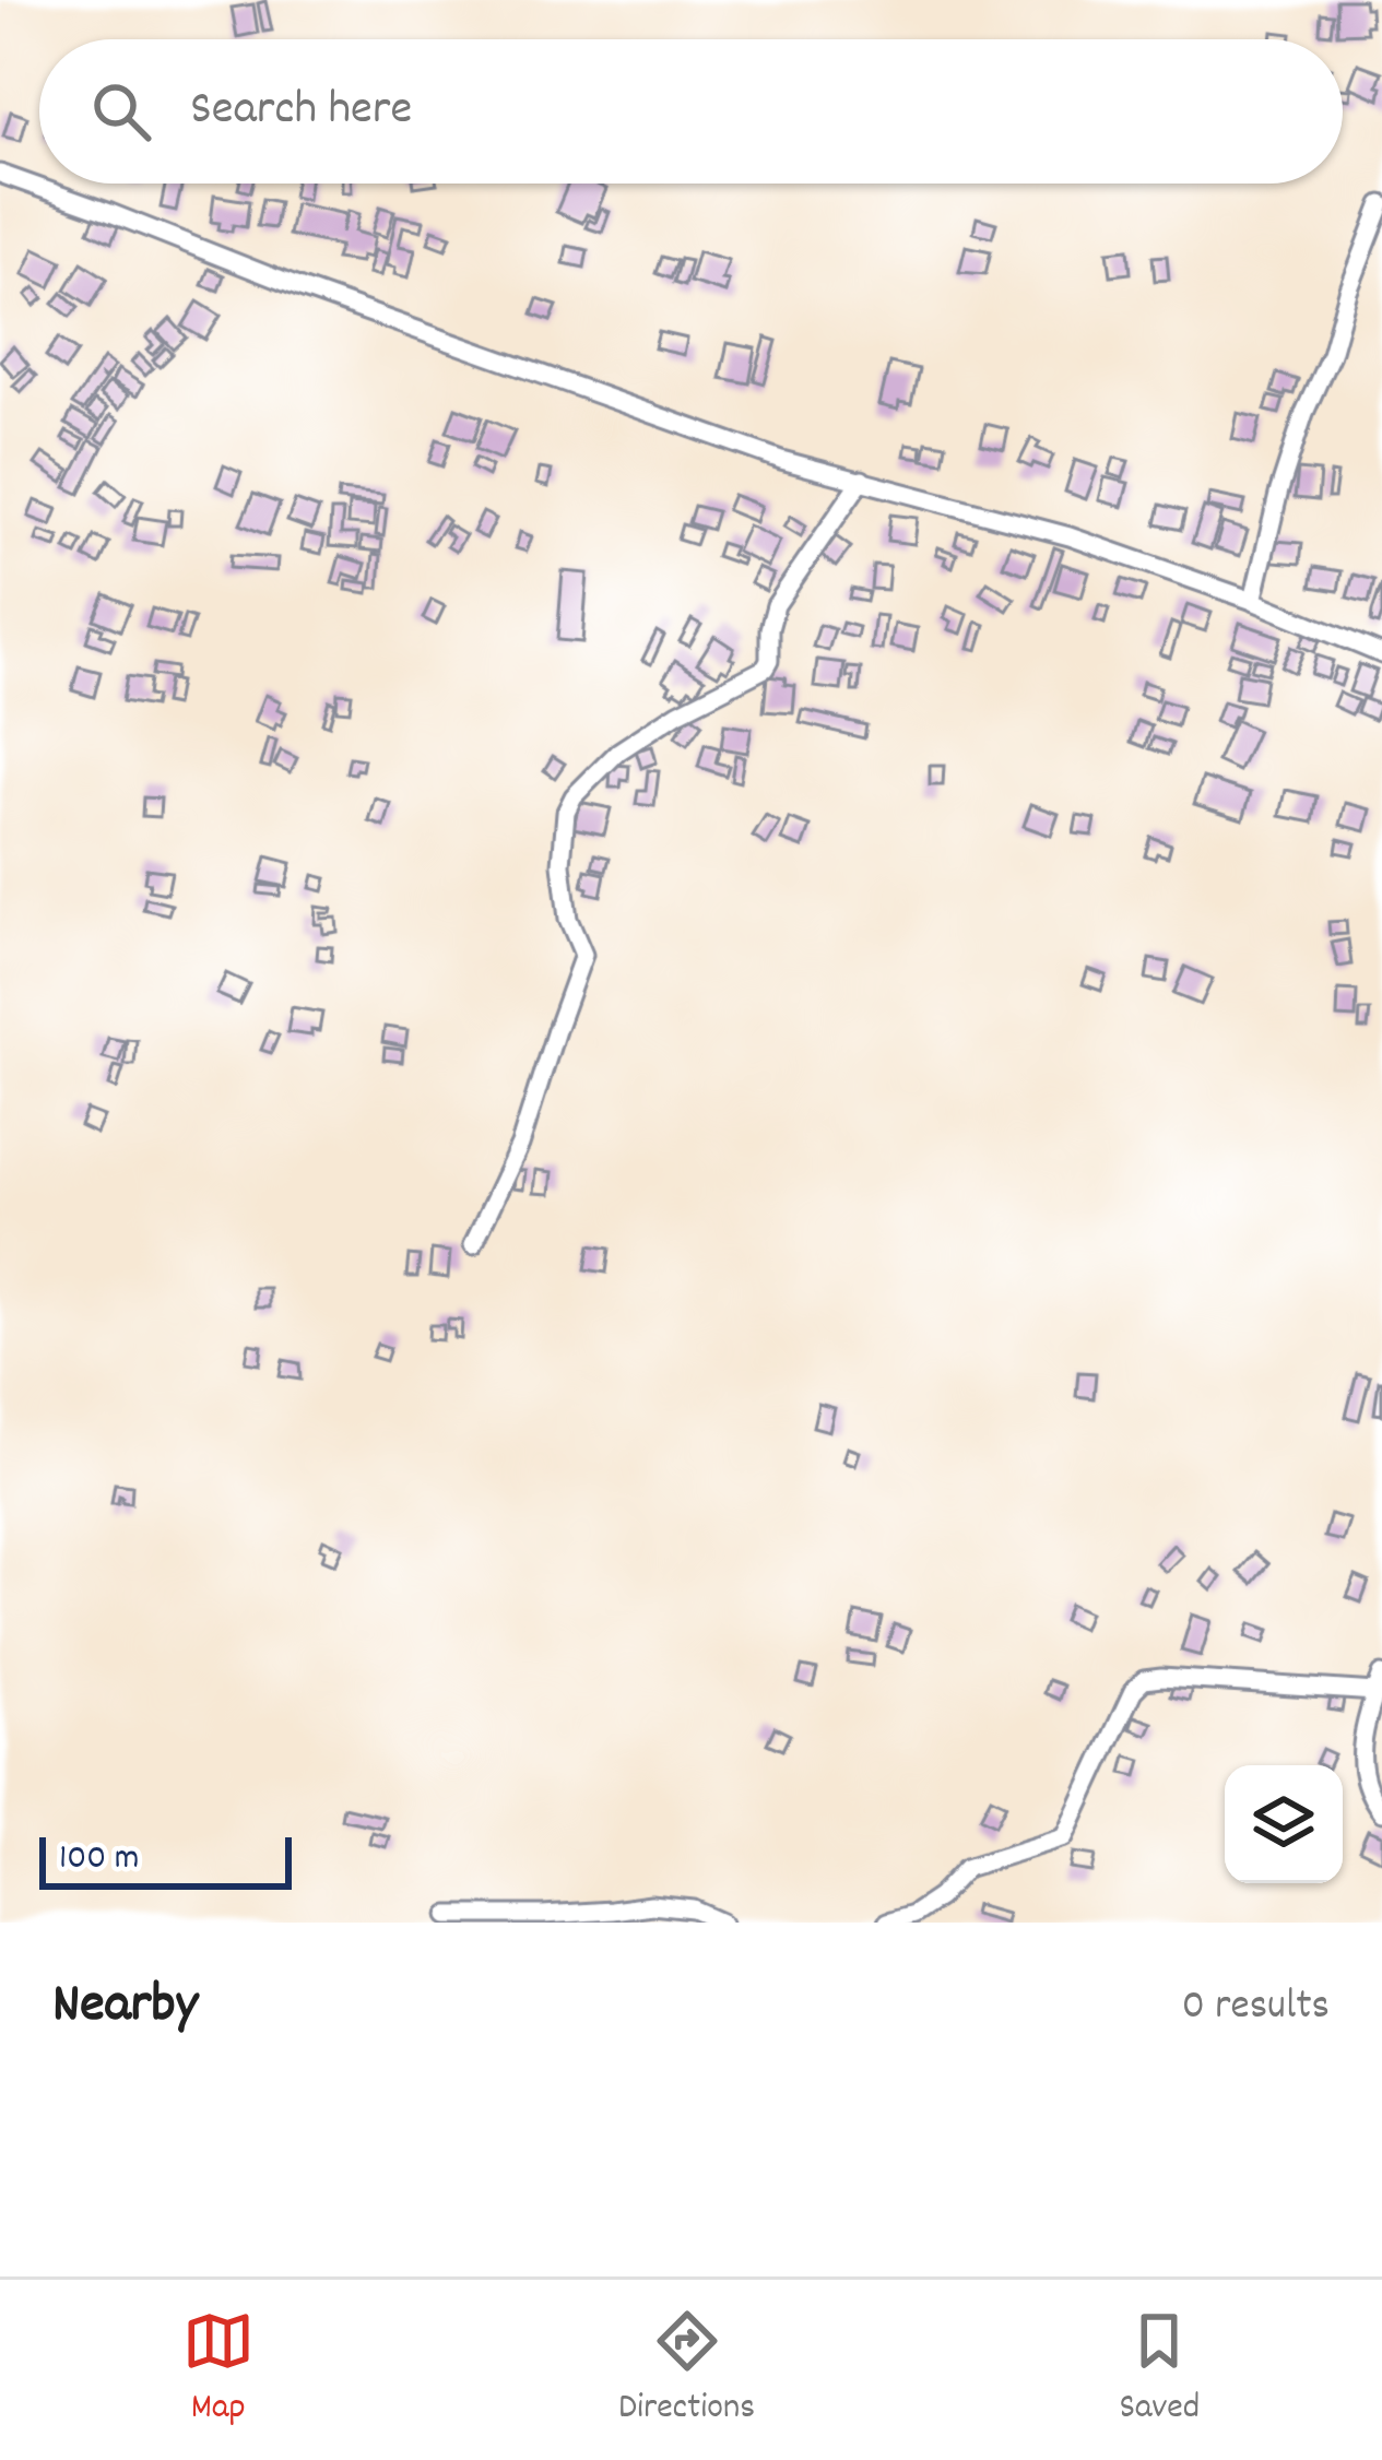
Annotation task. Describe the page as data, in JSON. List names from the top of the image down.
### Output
{
  "scale_bar": "100 m",
  "page": {
    "search": "Search here",
    "scale": "100 m",
    "heading": ["Nearby", "0 results"],
    "nav": ["Map", "Directions", "Saved"]
  }
}
